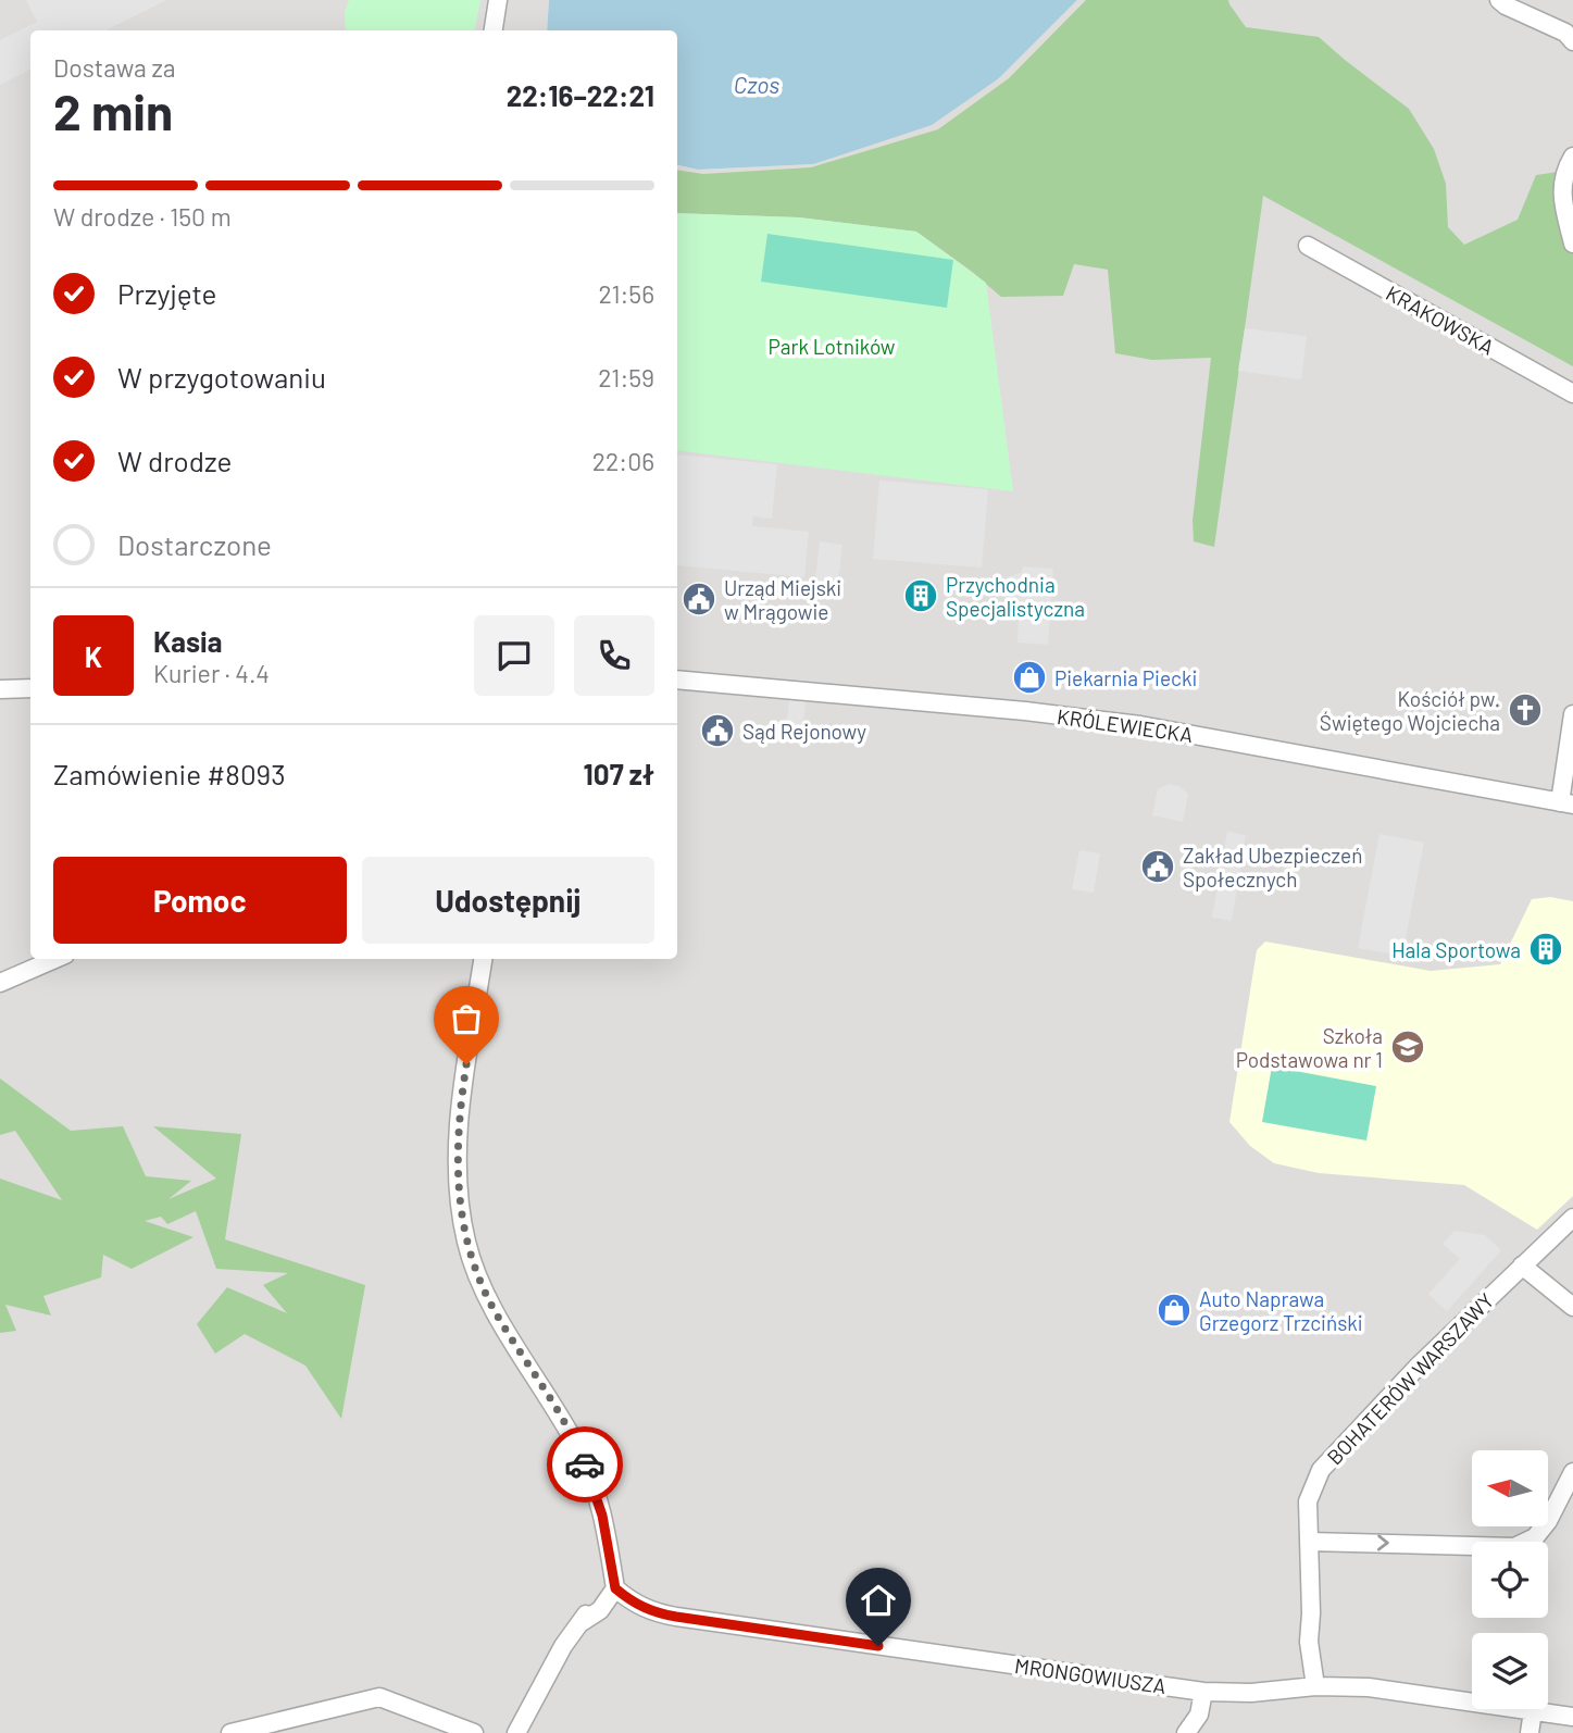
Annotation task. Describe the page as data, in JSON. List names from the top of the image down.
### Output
{
  "streets": {
    "street": [
      "KRAKOWSKA",
      "KRÓLEWIECKA",
      "BOHATERÓW WARSZAWY",
      "MRONGOWIUSZA"
    ]
  },
  "crossings": [
    ["BOHATERÓW WARSZAWY", "MRONGOWIUSZA"]
  ],
  "water": ["Czos"],
  "parks": ["Park Lotników"],
  "places": {
    "building": ["Przychodnia Specjalistyczna", "Hala Sportowa"],
    "public building": ["Urząd Miejski w Mrągowie", "Sąd Rejonowy", "Zakład Ubezpieczeń Społecznych"],
    "shop": ["Piekarnia Piecki", "Auto Naprawa Grzegorz Trzciński"],
    "church": ["Kościół pw. Świętego Wojciecha"],
    "school or university": ["Szkoła Podstawowa nr 1"]
  },
  "north": "left",
  "page": {
    "heading": ["2 min", "Dostawa za", "22:16–22:21"],
    "panel": [
      "Kasia",
      "Kurier · 4.4",
      "Zamówienie #8093",
      "107 zł"
    ],
    "bar": "W drodze · 150 m",
    "list": [
      ["Przyjęte", "21:56"],
      ["W przygotowaniu", "21:59"],
      ["W drodze", "22:06"],
      "Dostarczone"
    ],
    "round": "K",
    "buttons": ["Pomoc", "Udostępnij"]
  }
}
